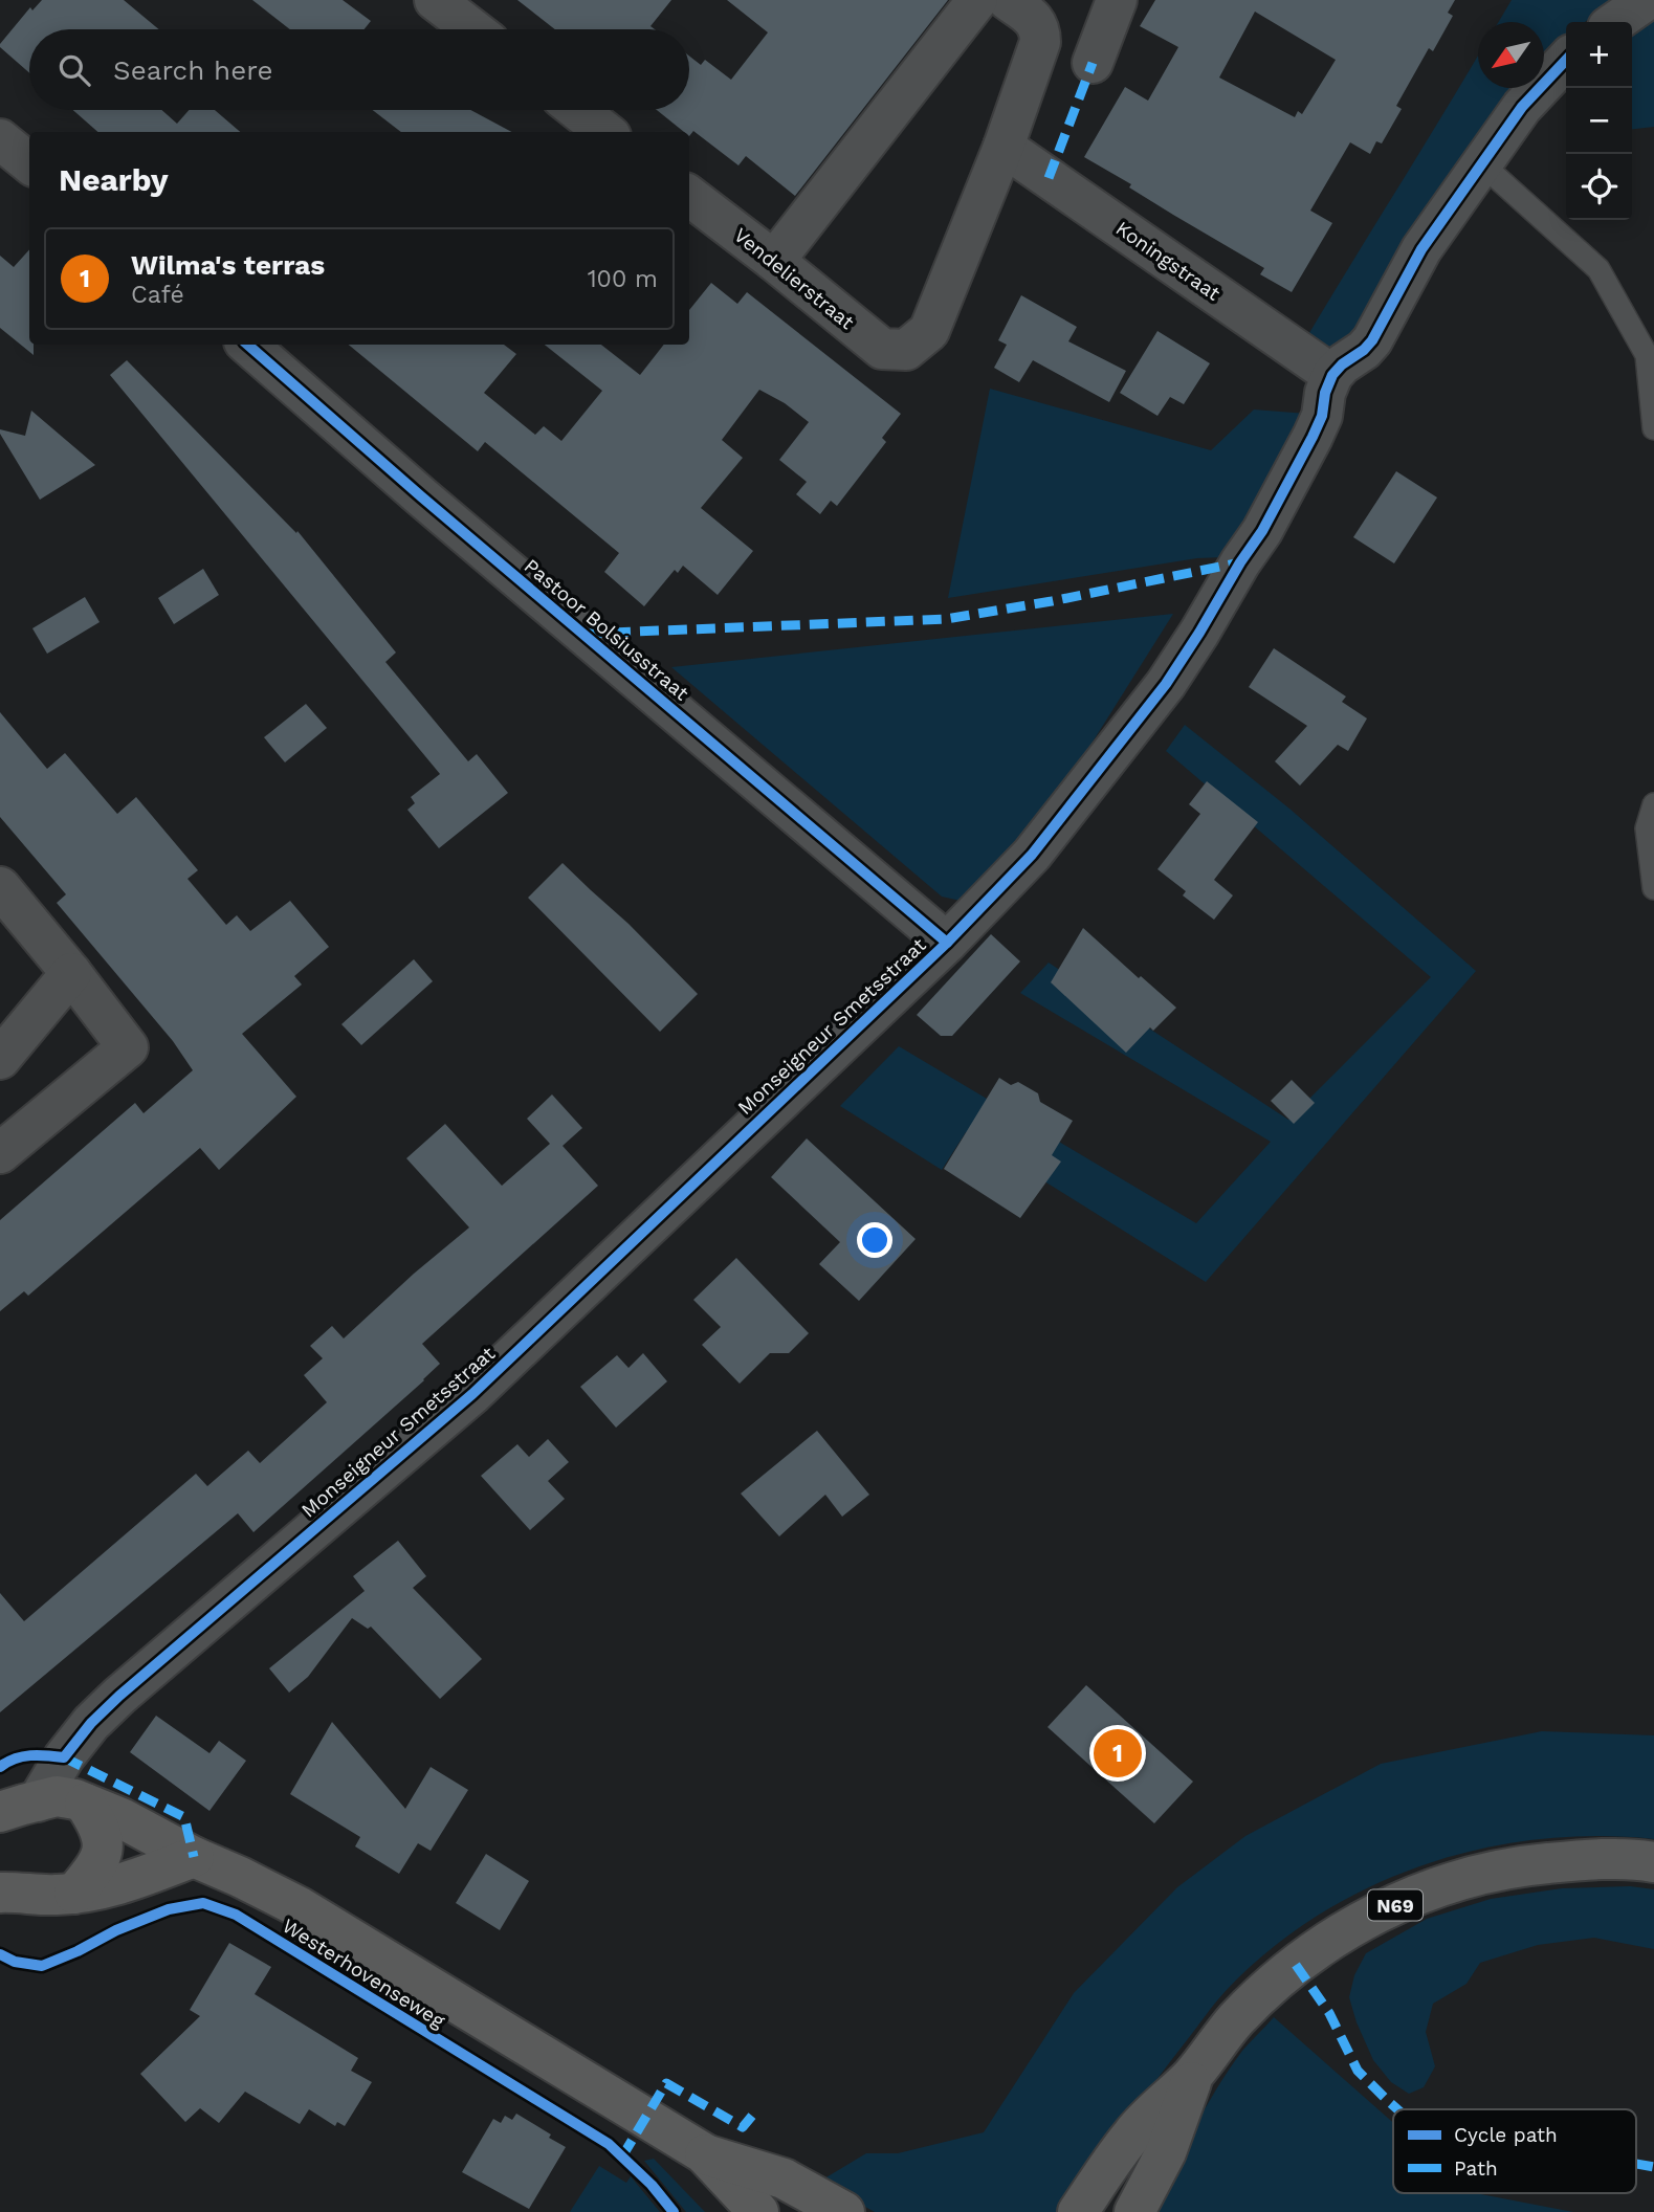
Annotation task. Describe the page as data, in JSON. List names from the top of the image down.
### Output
{
  "streets": {
    "main road": ["N69"],
    "street": [
      "Koningstraat",
      "Vendelierstraat",
      "Pastoor Bolsiusstraat",
      "Monseigneur Smetsstraat",
      "Westerhovenseweg"
    ]
  },
  "crossings": [
    ["Koningstraat", "Vendelierstraat"],
    ["Koningstraat", "Monseigneur Smetsstraat"],
    ["Pastoor Bolsiusstraat", "Monseigneur Smetsstraat"],
    ["Monseigneur Smetsstraat", "Westerhovenseweg"]
  ],
  "legend": ["Cycle path", "Path"],
  "north": "bottom left",
  "page": {
    "map_buttons": ["+", "−"],
    "search": "Search here",
    "heading": "Nearby",
    "list": [
      {
        "mark": "1",
        "name": "Wilma's terras",
        "note": "Café",
        "value": "100 m"
      }
    ],
    "pins": "1"
  }
}
